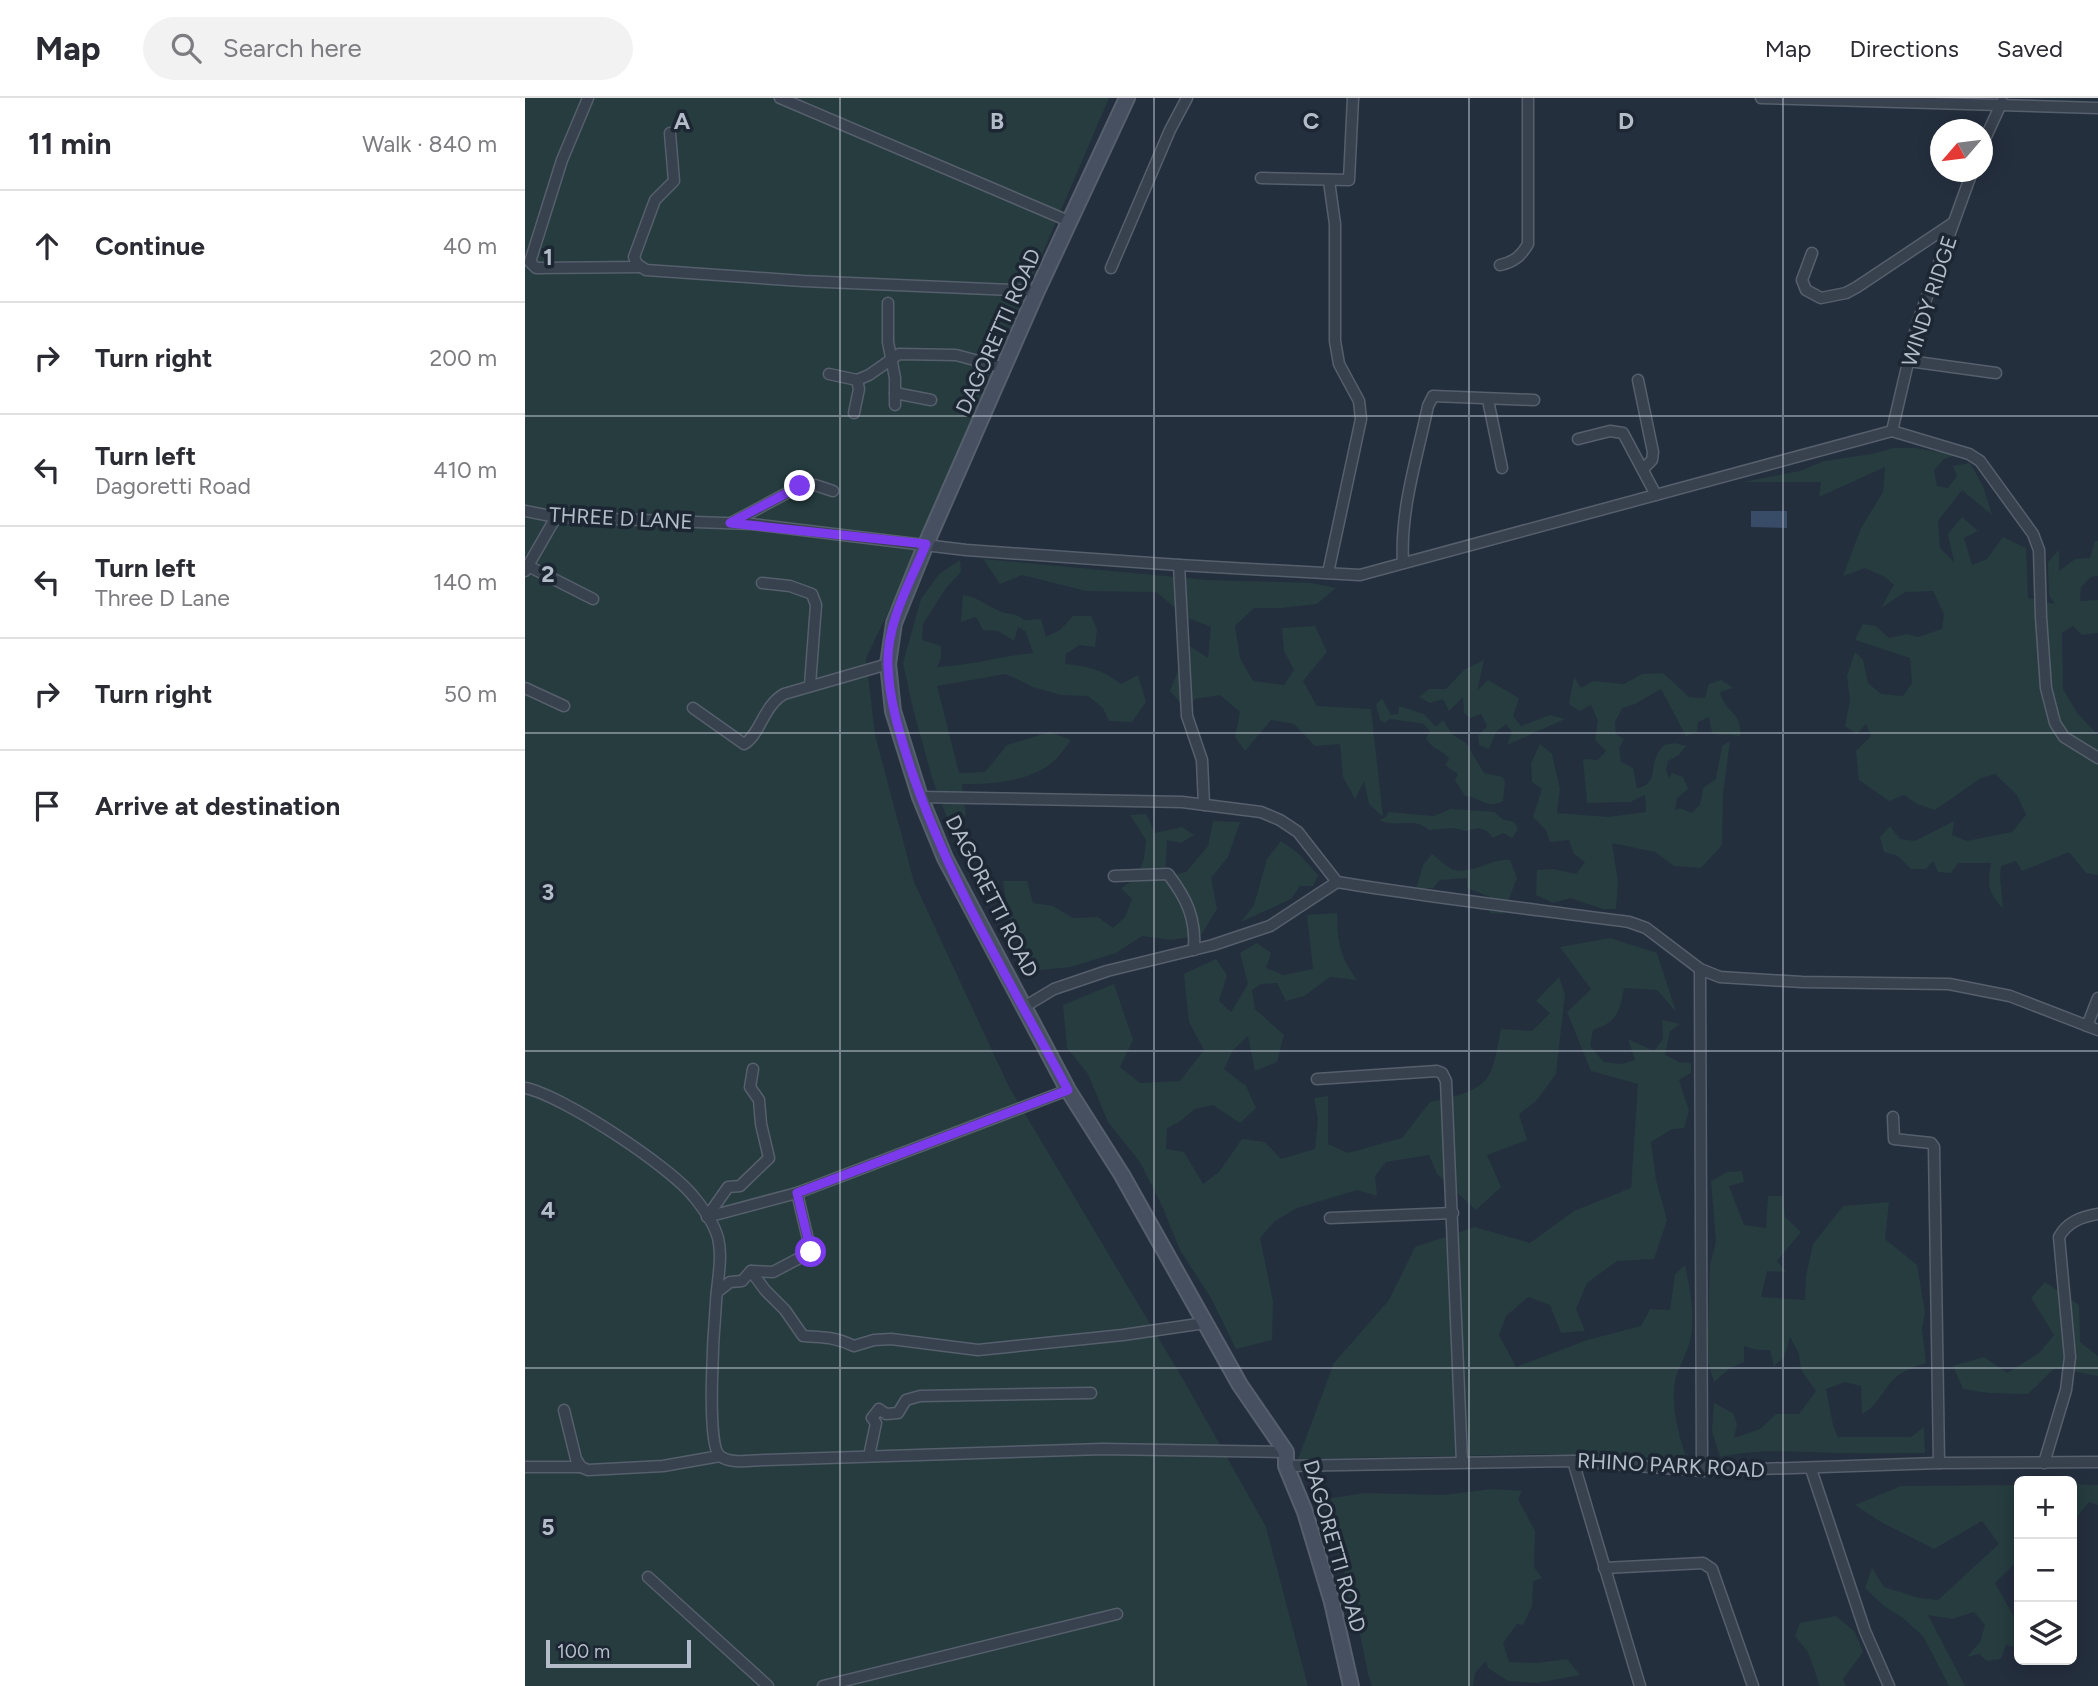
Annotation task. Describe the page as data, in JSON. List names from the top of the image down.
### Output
{
  "streets": {
    "main road": ["DAGORETTI ROAD"],
    "street": ["WINDY RIDGE", "THREE D LANE", "RHINO PARK ROAD"]
  },
  "crossings": [
    ["WINDY RIDGE", "THREE D LANE"],
    ["DAGORETTI ROAD", "THREE D LANE"],
    ["DAGORETTI ROAD", "RHINO PARK ROAD"]
  ],
  "scale_bar": "100 m",
  "north": "bottom left",
  "page": {
    "header": "Map",
    "search": "Search here",
    "nav": ["Map", "Directions", "Saved"],
    "heading": ["11 min", "Walk · 840 m"],
    "list": [
      ["Continue", "40 m"],
      ["Turn right", "200 m"],
      ["Turn left", "Dagoretti Road", "410 m"],
      ["Turn left", "Three D Lane", "140 m"],
      ["Turn right", "50 m"],
      "Arrive at destination"
    ],
    "map_buttons": ["+", "−"],
    "scale": "100 m"
  },
  "grid": {
    "columns": [
      "A",
      "B",
      "C",
      "D"
    ],
    "rows": [
      "1",
      "2",
      "3",
      "4",
      "5"
    ]
  }
}
